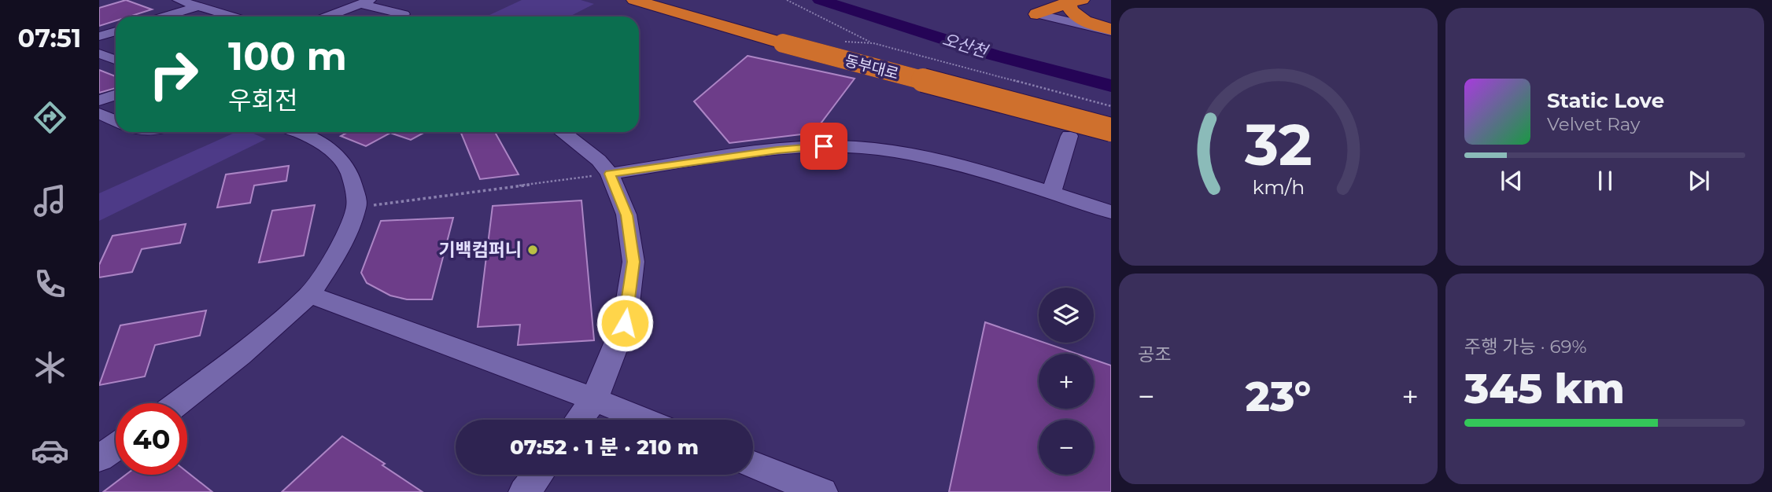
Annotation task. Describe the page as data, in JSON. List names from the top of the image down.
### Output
{
  "streets": {
    "highway": ["동부대로"]
  },
  "water": ["오산천"],
  "places": ["기백컴퍼니"],
  "page": {
    "tabs": "07:51",
    "turn": ["100 m", "우회전"],
    "song": ["Static Love", "Velvet Ray"],
    "tile": [
      "공조",
      ["주행 가능 · 69%", "345 km"]
    ],
    "map_buttons": ["+", "−"],
    "heat": ["−", "23°", "+"],
    "limit": "40",
    "trip": "07:52 · 1 분 · 210 m",
    "gauge": ["32", "km/h"]
  }
}
